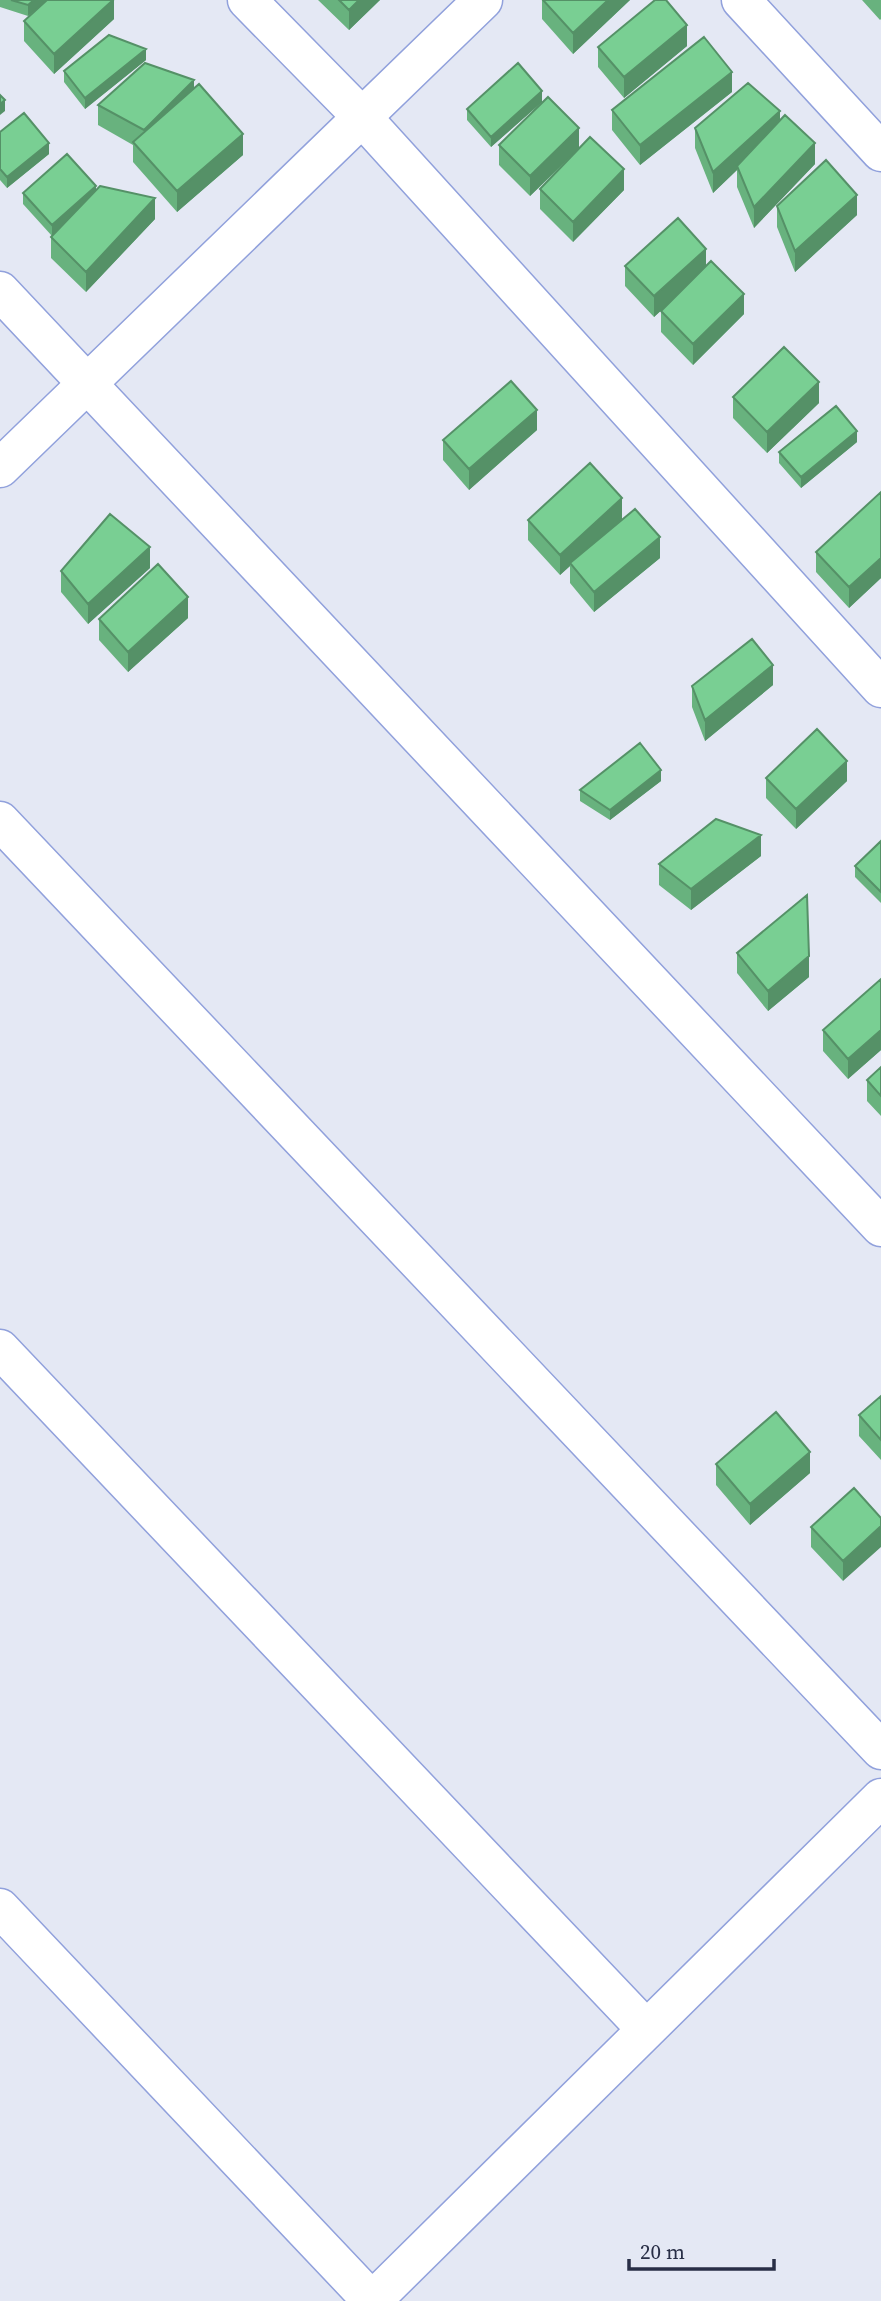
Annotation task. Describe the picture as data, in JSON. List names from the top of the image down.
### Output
{
  "scale_bar": "20 m"
}
